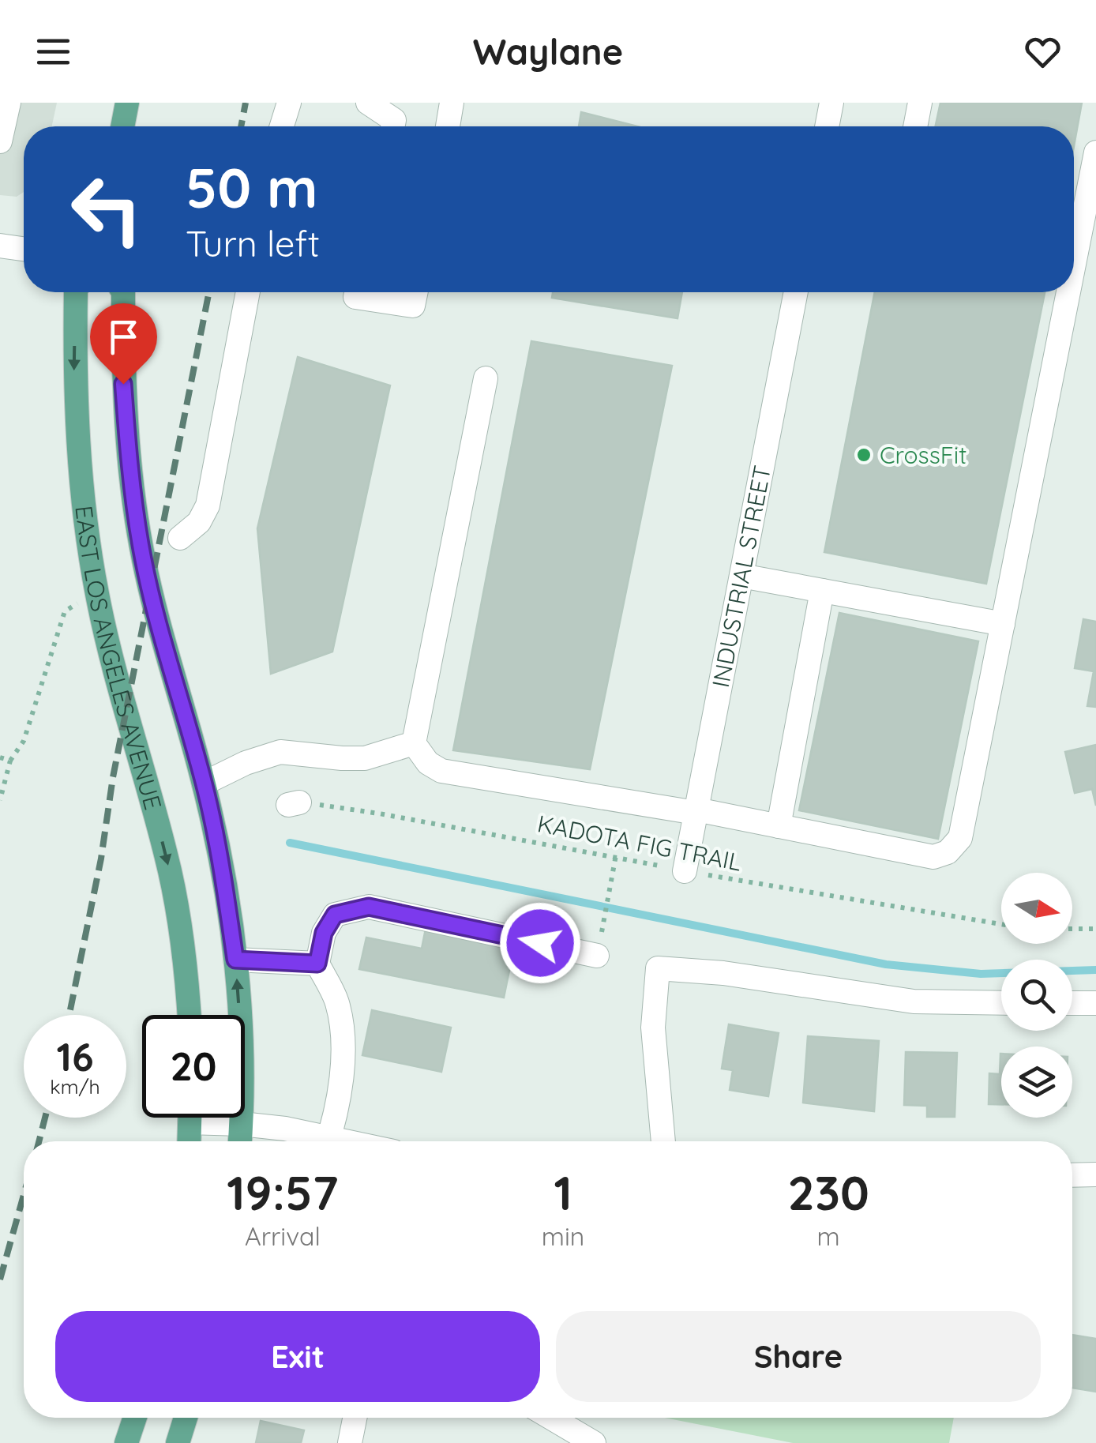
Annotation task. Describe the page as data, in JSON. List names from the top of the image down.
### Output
{
  "streets": {
    "main road": ["EAST LOS ANGELES AVENUE"],
    "street": ["INDUSTRIAL STREET"],
    "path": ["KADOTA FIG TRAIL"]
  },
  "crossings": [
    ["INDUSTRIAL STREET", "KADOTA FIG TRAIL"]
  ],
  "places": ["CrossFit"],
  "north": "right",
  "page": {
    "header": "Waylane",
    "turn": ["50 m", "Turn left"],
    "speed": "16 km/h",
    "limit": "20",
    "eta": [
      "19:57",
      "Arrival",
      "1",
      "min",
      "230",
      "m"
    ],
    "buttons": ["Exit", "Share"]
  }
}
